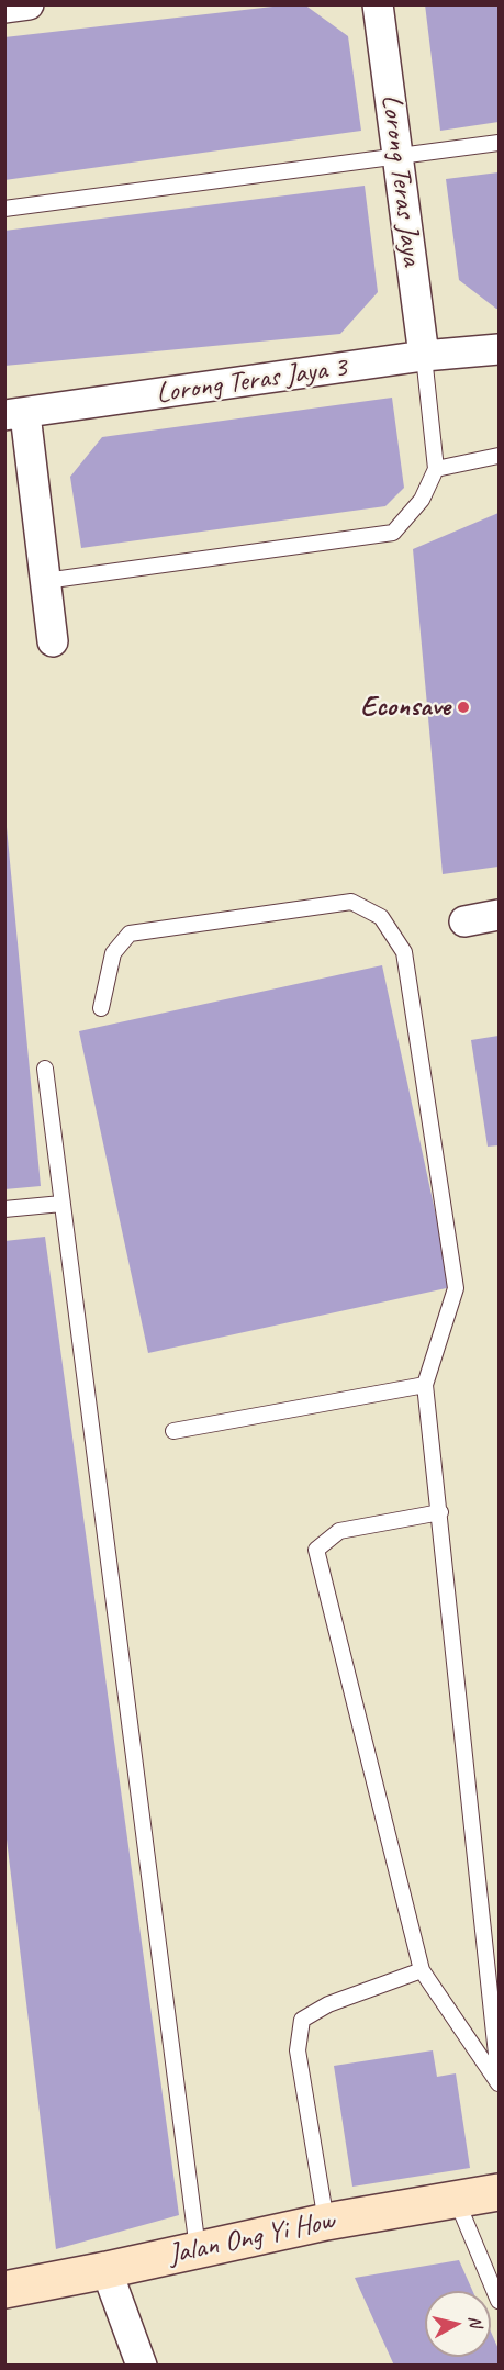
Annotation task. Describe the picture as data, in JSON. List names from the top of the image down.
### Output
{
  "streets": {
    "main road": ["Jalan Ong Yi How"],
    "street": ["Lorong Teras Jaya", "Lorong Teras Jaya 3"]
  },
  "crossings": [
    ["Lorong Teras Jaya", "Lorong Teras Jaya 3"]
  ],
  "places": ["Econsave"],
  "north": "right"
}
